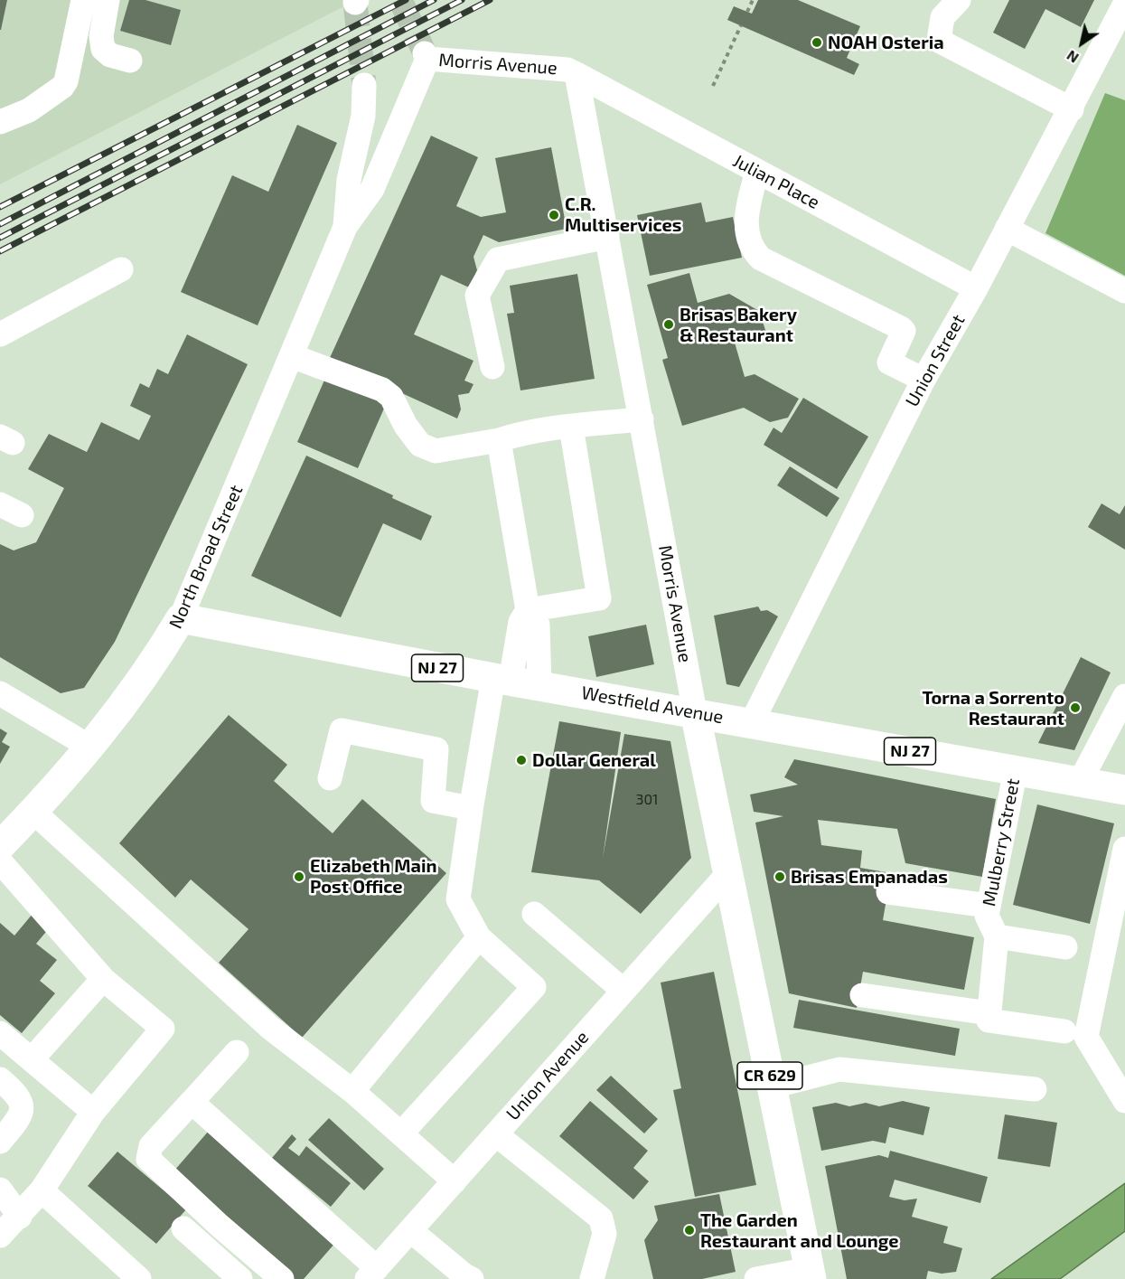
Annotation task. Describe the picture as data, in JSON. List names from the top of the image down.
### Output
{
  "streets": {
    "main road": [
      "Morris Avenue",
      "North Broad Street",
      "NJ 27",
      "Westfield Avenue",
      "CR 629"
    ],
    "street": [
      "Julian Place",
      "Union Street",
      "Mulberry Street",
      "Union Avenue"
    ]
  },
  "crossings": [
    ["Morris Avenue", "Julian Place"],
    ["Morris Avenue", "North Broad Street"],
    ["Morris Avenue", "Westfield Avenue"],
    ["Morris Avenue", "Union Avenue"],
    ["Julian Place", "Union Street"],
    ["Union Street", "Westfield Avenue"],
    ["North Broad Street", "Westfield Avenue"],
    ["Westfield Avenue", "Mulberry Street"]
  ],
  "places": [
    "NOAH Osteria",
    "C.R. Multiservices",
    "Brisas Bakery & Restaurant",
    "Torna a Sorrento Restaurant",
    "Dollar General",
    "Elizabeth Main Post Office",
    "Brisas Empanadas",
    "The Garden Restaurant and Lounge"
  ],
  "house_numbers": ["301"],
  "north": "bottom left"
}
